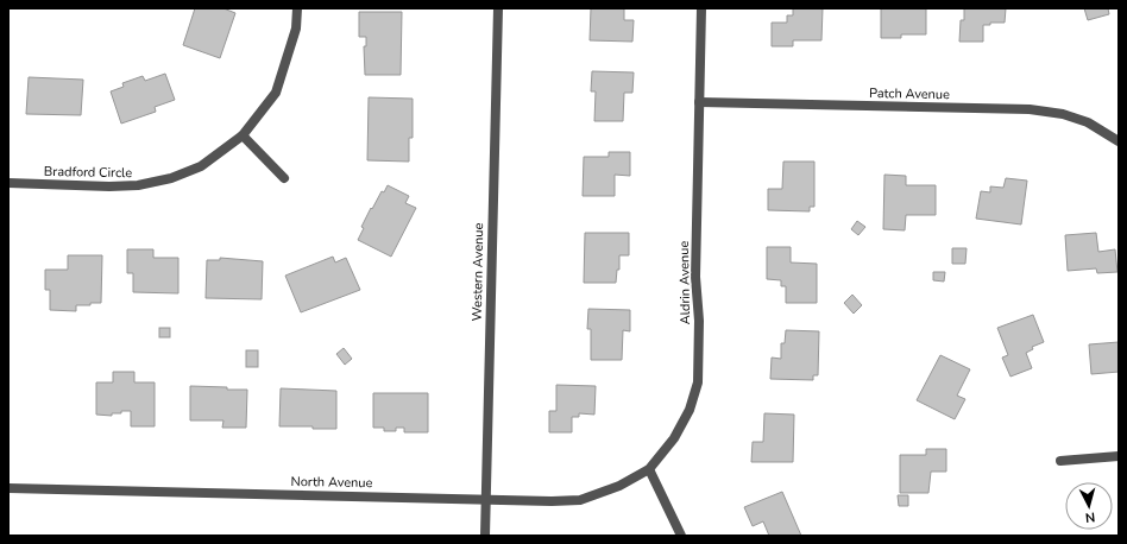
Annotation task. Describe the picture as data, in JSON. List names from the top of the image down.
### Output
{
  "streets": {
    "street": [
      "Patch Avenue",
      "Bradford Circle",
      "Western Avenue",
      "Aldrin Avenue",
      "North Avenue"
    ]
  },
  "crossings": [
    ["Patch Avenue", "Aldrin Avenue"],
    ["Western Avenue", "North Avenue"],
    ["Aldrin Avenue", "North Avenue"]
  ],
  "north": "bottom"
}
